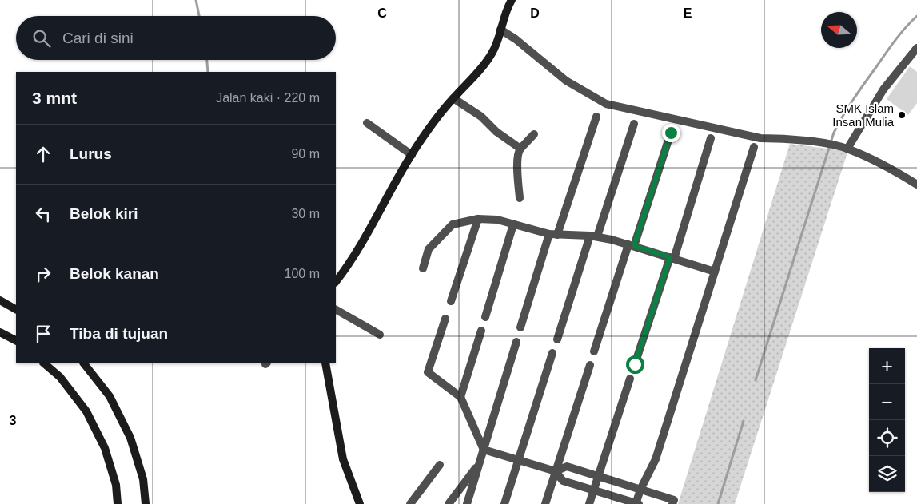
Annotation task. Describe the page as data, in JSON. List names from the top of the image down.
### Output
{
  "places": ["SMK Islam Insan Mulia"],
  "north": "left",
  "page": {
    "search": "Cari di sini",
    "heading": ["3 mnt", "Jalan kaki · 220 m"],
    "list": [
      ["Lurus", "90 m"],
      ["Belok kiri", "30 m"],
      ["Belok kanan", "100 m"],
      "Tiba di tujuan"
    ],
    "map_buttons": ["+", "−"]
  },
  "grid": {
    "columns": ["C", "D", "E"],
    "rows": ["3"]
  }
}
